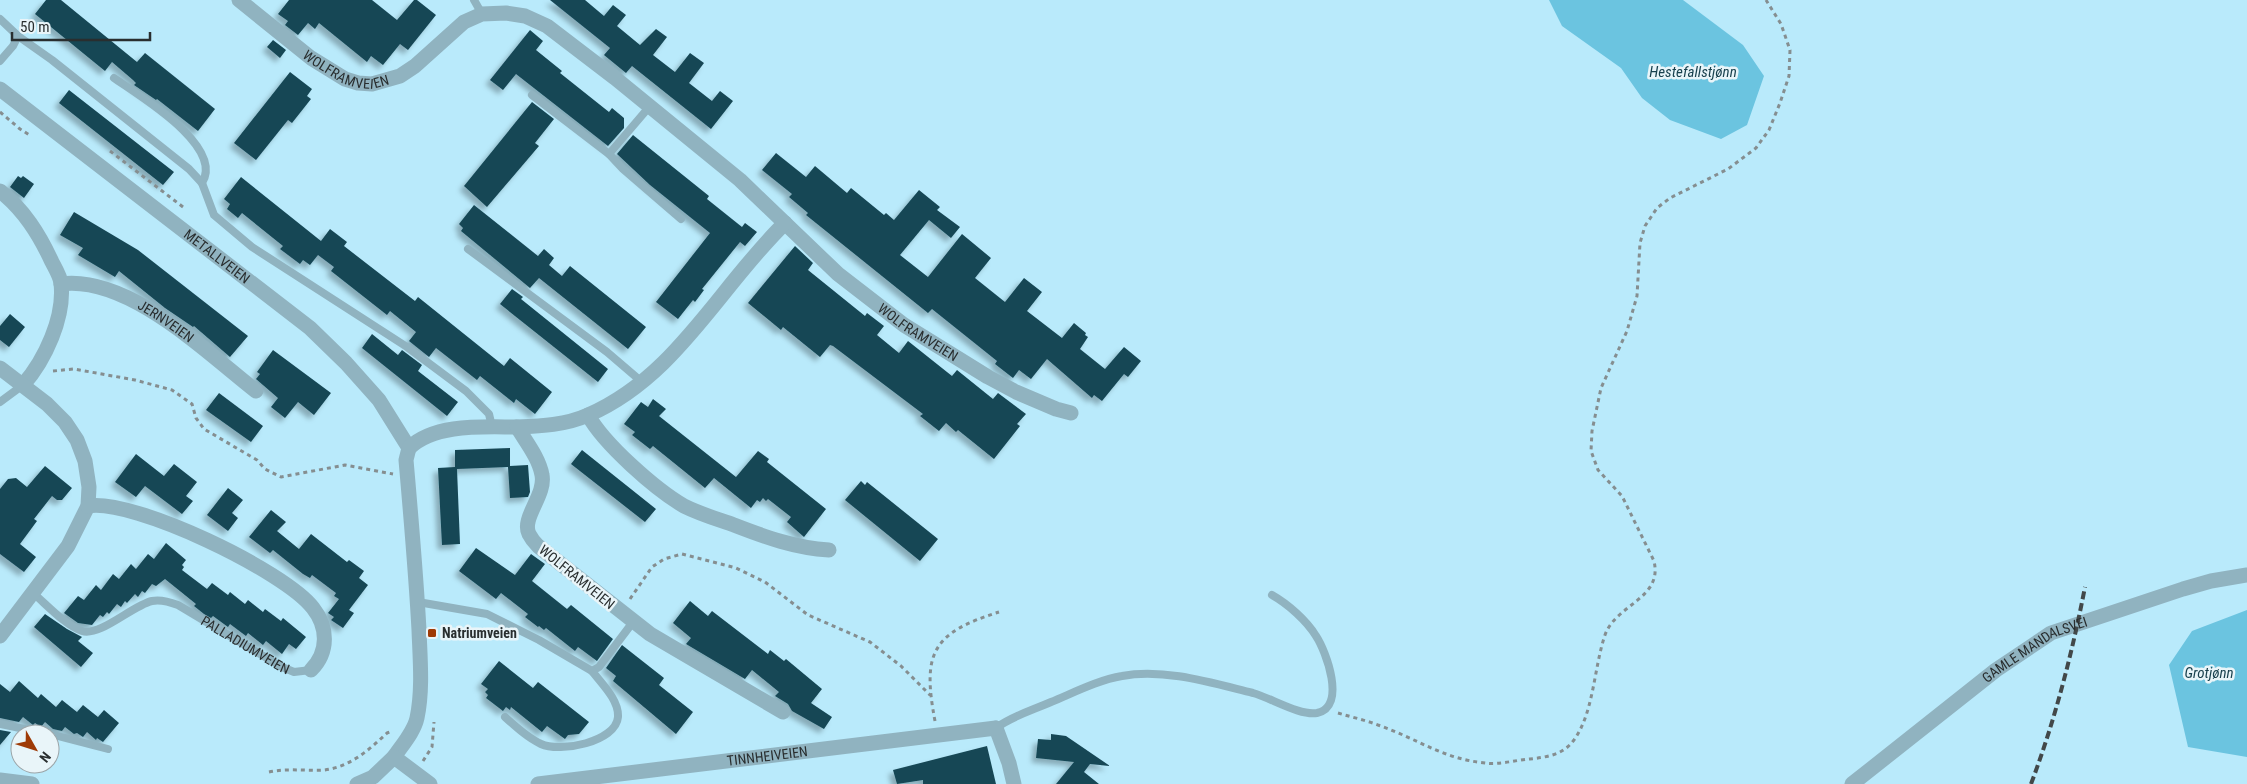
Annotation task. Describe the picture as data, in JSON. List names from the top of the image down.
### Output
{
  "streets": {
    "street": [
      "WOLFRAMVEIEN",
      "METALLVEIEN",
      "JERNVEIEN",
      "PALLADIUMVEIEN",
      "GAMLE MANDALSVEI",
      "TINNHEIVEIEN"
    ]
  },
  "water": ["Hestefallstjønn", "Grotjønn"],
  "places": {
    "transit": ["Natriumveien"]
  },
  "scale_bar": "50 m",
  "north": "bottom right"
}
